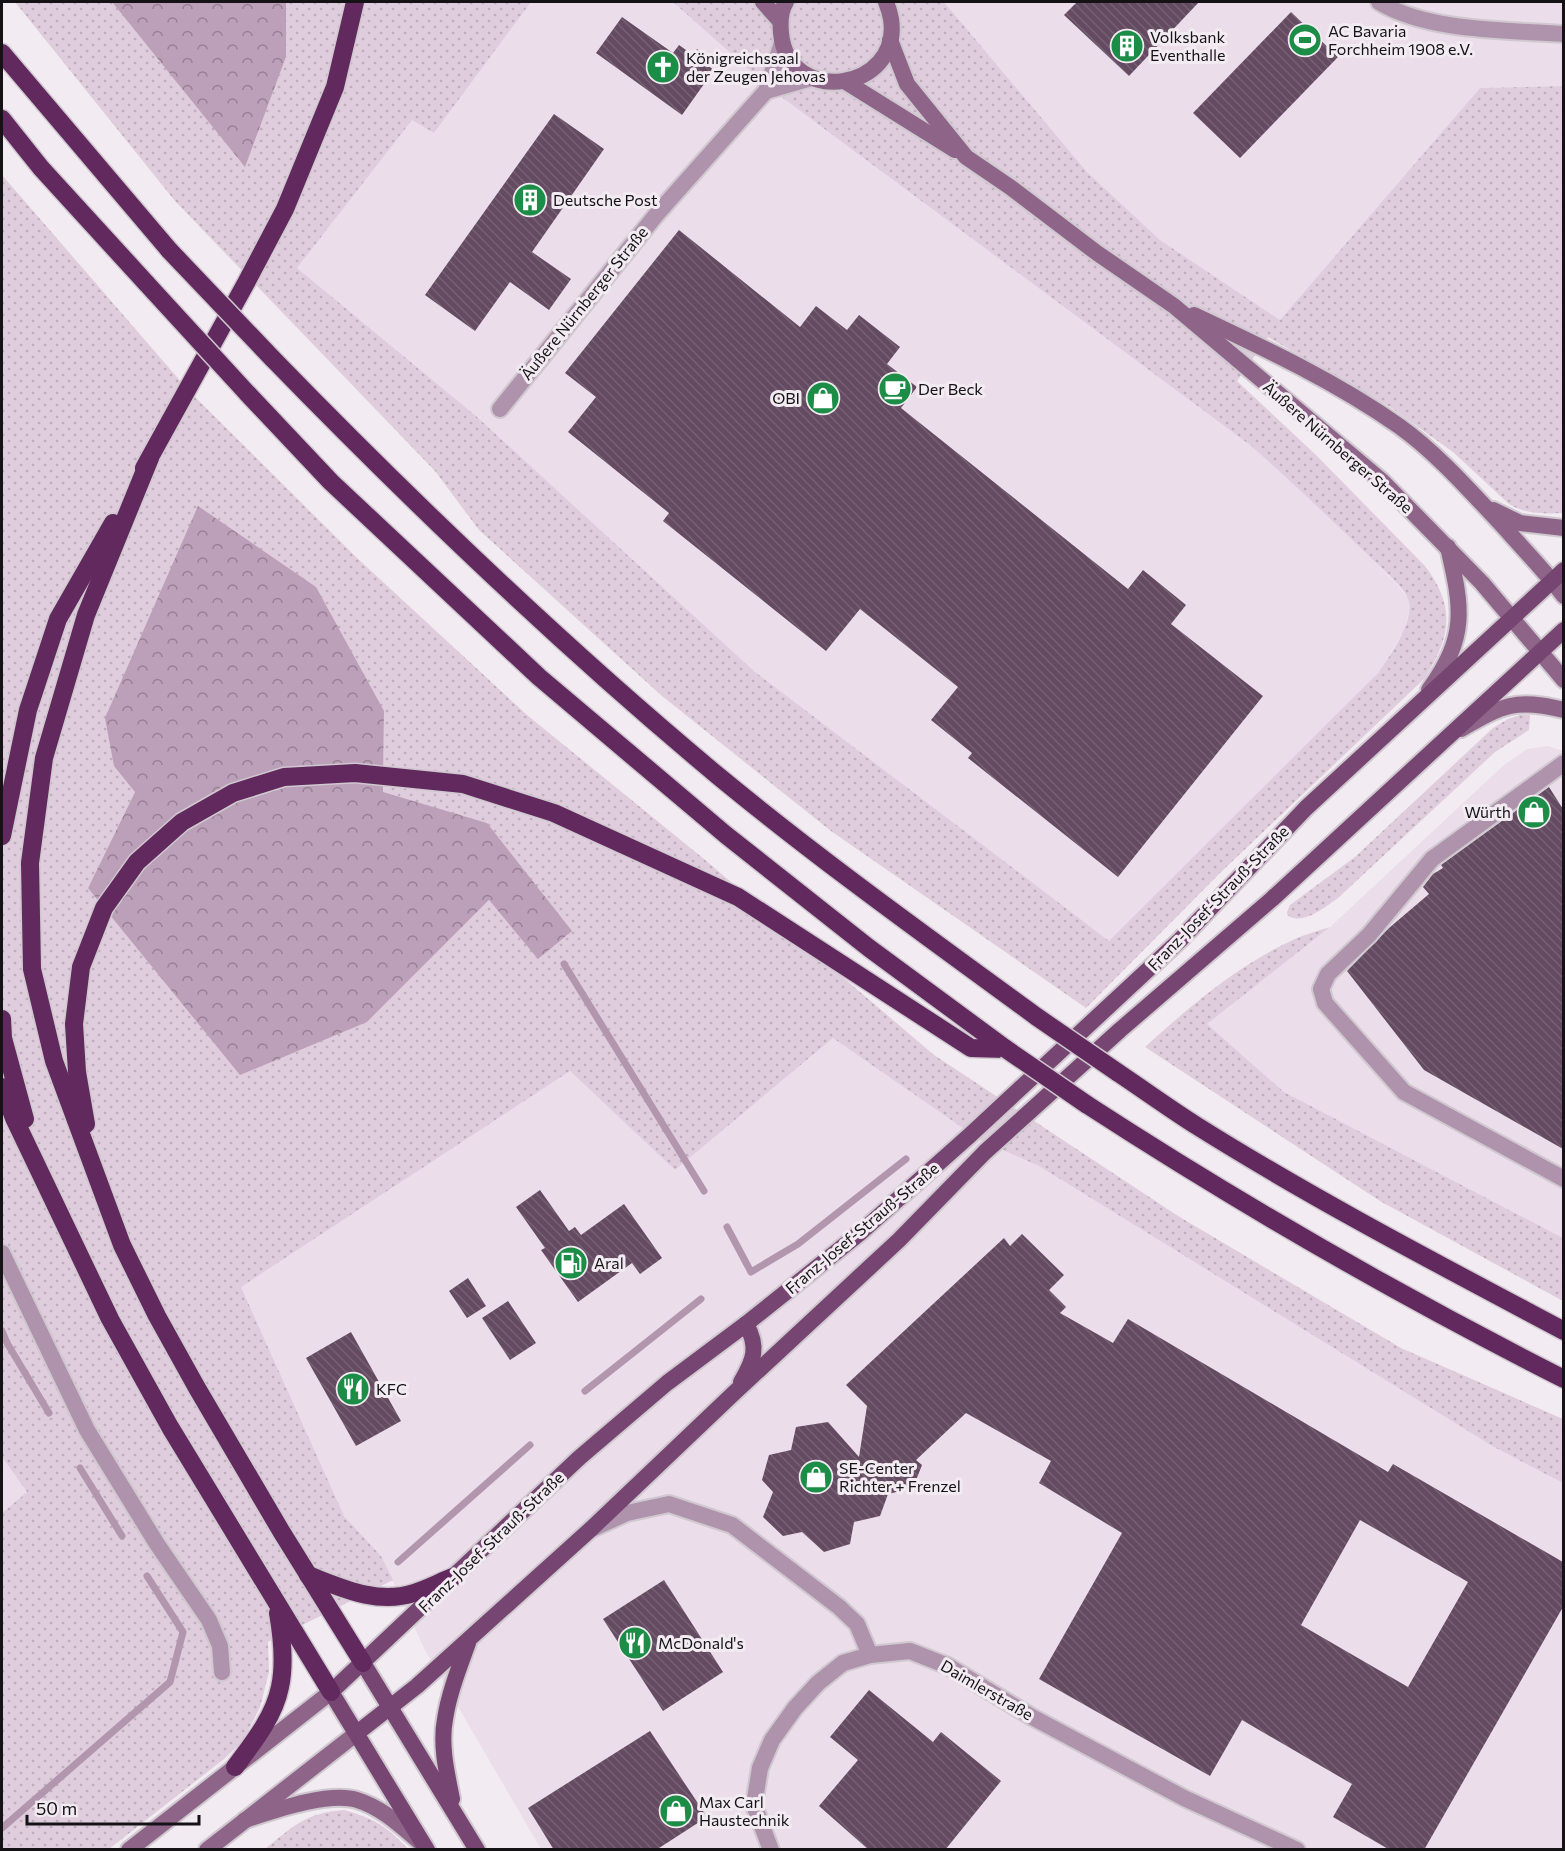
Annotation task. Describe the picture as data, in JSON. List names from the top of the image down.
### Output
{
  "streets": {
    "main road": ["Äußere Nürnberger Straße", "Franz-Josef-Strauß-Straße"],
    "street": ["Daimlerstraße"]
  },
  "crossings": [
    ["Äußere Nürnberger Straße", "Franz-Josef-Strauß-Straße"]
  ],
  "places": {
    "sports": ["AC Bavaria Forchheim 1908 e.V."],
    "building": ["Volksbank Eventhalle", "Deutsche Post"],
    "church": ["Königreichssaal der Zeugen Jehovas"],
    "cafe": ["Der Beck"],
    "shop": [
      "OBI",
      "Würth",
      "SE-Center Richter + Frenzel",
      "Max Carl Haustechnik"
    ],
    "fuel station": ["Aral"],
    "restaurant": ["KFC", "McDonald's"]
  },
  "scale_bar": "50 m"
}
